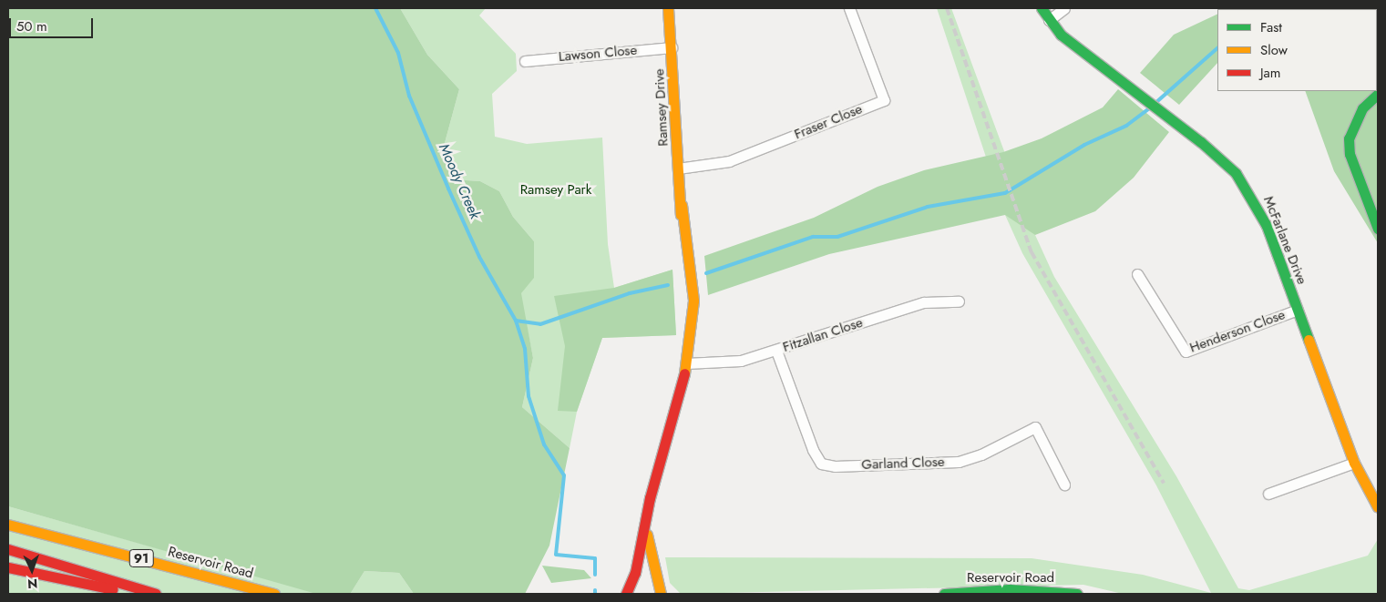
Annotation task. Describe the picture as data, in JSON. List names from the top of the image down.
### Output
{
  "streets": {
    "main road": [
      "Ramsey Drive",
      "McFarlane Drive",
      "91",
      "Reservoir Road"
    ],
    "street": [
      "Lawson Close",
      "Fraser Close",
      "Henderson Close",
      "Fitzallan Close",
      "Garland Close"
    ]
  },
  "crossings": [
    ["Lawson Close", "Ramsey Drive"],
    ["Ramsey Drive", "Fraser Close"],
    ["Ramsey Drive", "Fitzallan Close"],
    ["McFarlane Drive", "Henderson Close"],
    ["Fitzallan Close", "Garland Close"]
  ],
  "water": ["Moody Creek"],
  "parks": ["Ramsey Park"],
  "legend": ["Fast", "Slow", "Jam"],
  "scale_bar": "50 m",
  "north": "bottom"
}
